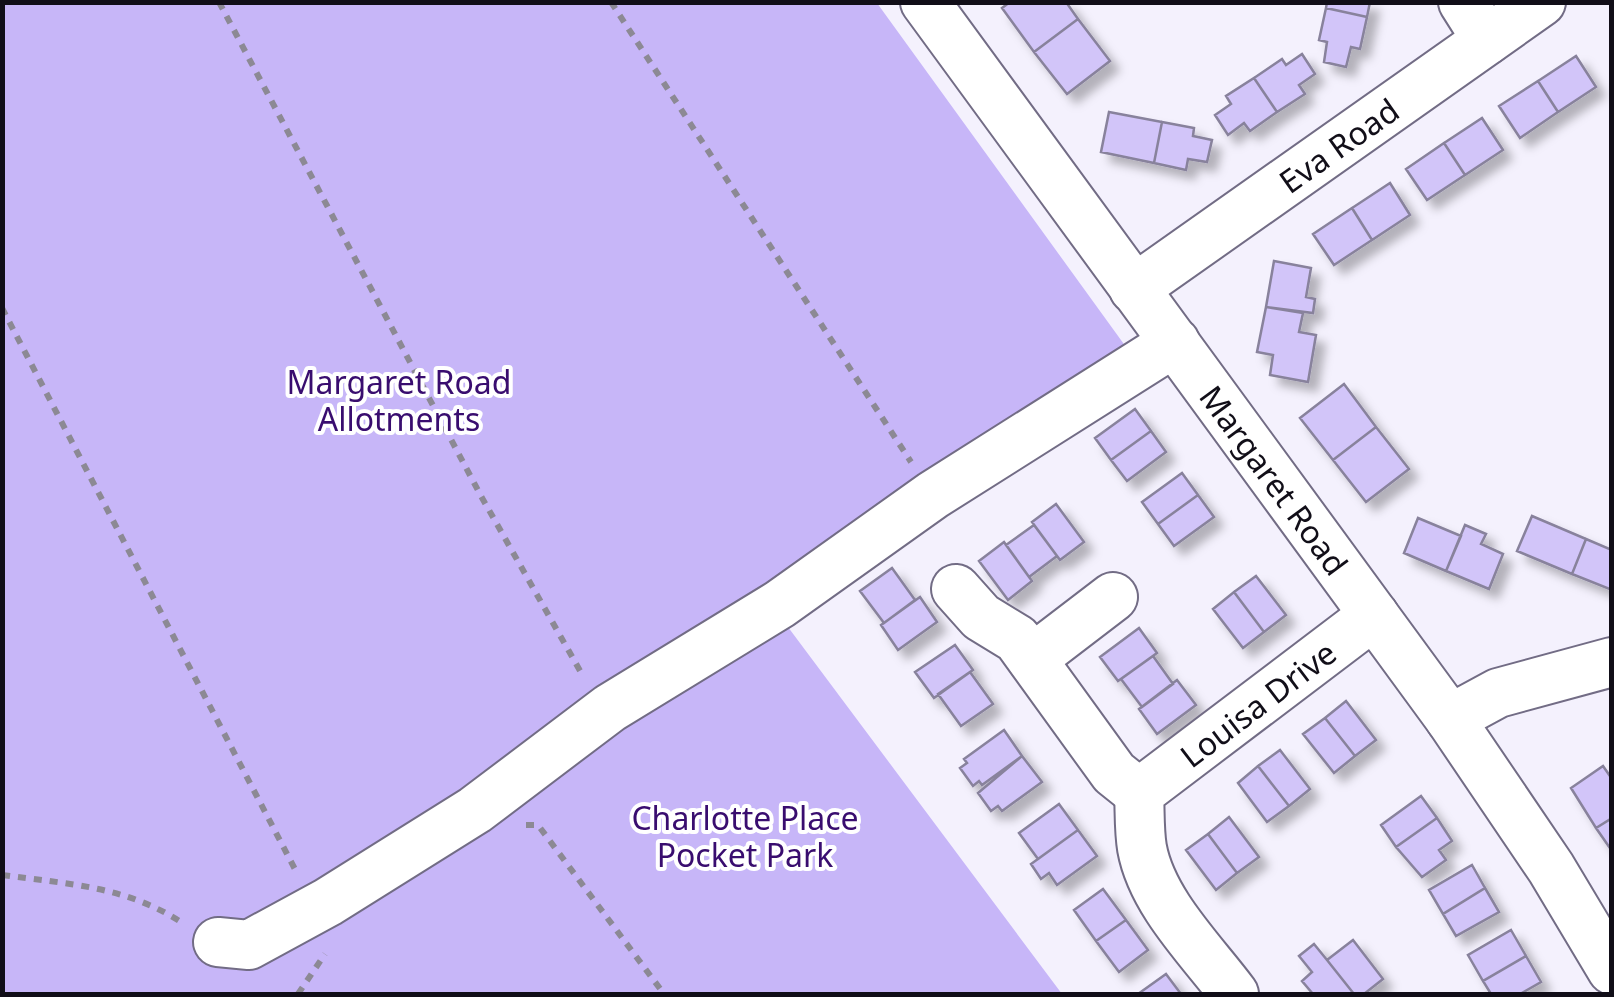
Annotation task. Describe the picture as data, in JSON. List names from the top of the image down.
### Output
{
  "streets": {
    "street": ["Eva Road", "Margaret Road", "Louisa Drive"]
  },
  "crossings": [
    ["Eva Road", "Margaret Road"],
    ["Margaret Road", "Louisa Drive"]
  ],
  "parks": ["Margaret Road Allotments", "Charlotte Place Pocket Park"]
}
